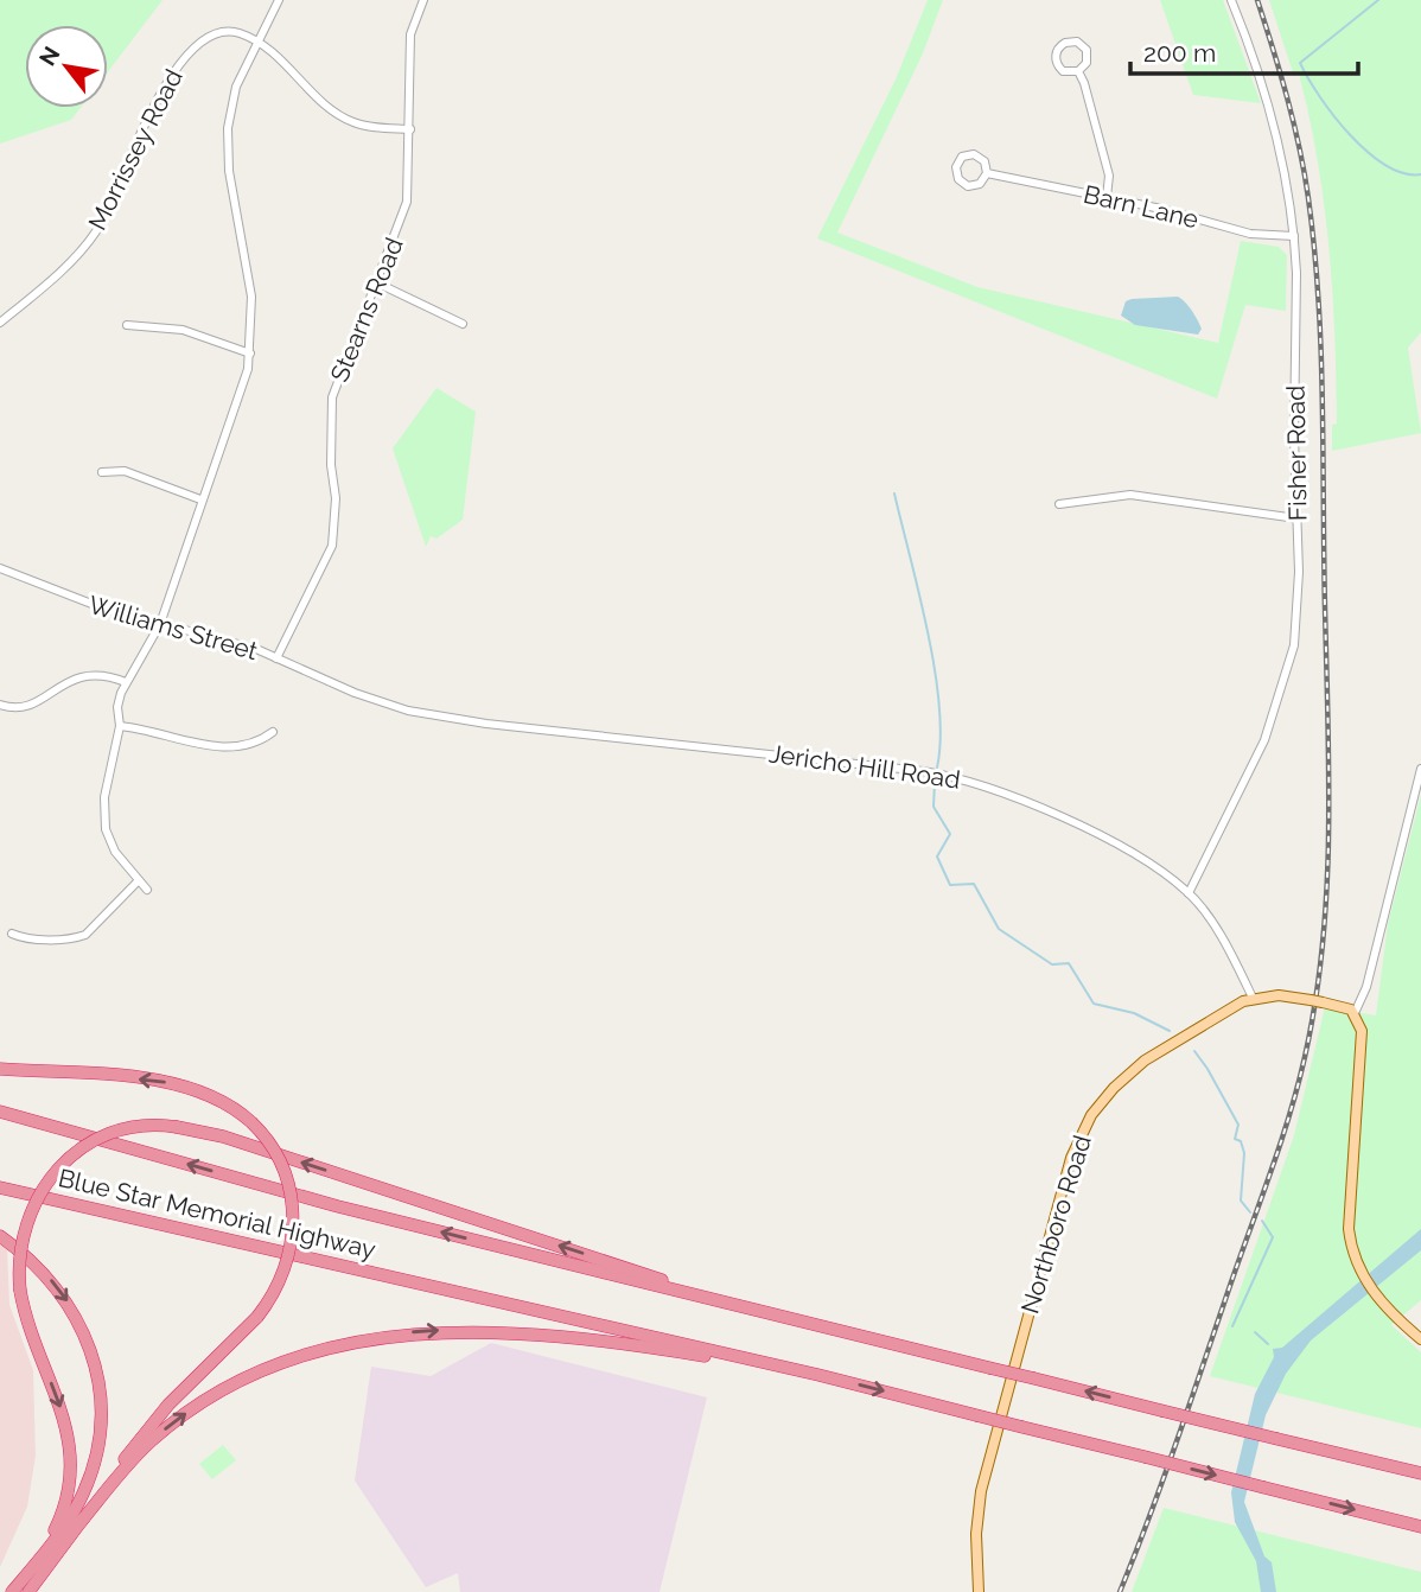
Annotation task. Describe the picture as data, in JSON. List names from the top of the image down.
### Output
{
  "streets": {
    "highway": ["Blue Star Memorial Highway"],
    "main road": ["Northboro Road"],
    "street": [
      "Morrissey Road",
      "Barn Lane",
      "Stearns Road",
      "Fisher Road",
      "Williams Street",
      "Jericho Hill Road"
    ]
  },
  "crossings": [
    ["Morrissey Road", "Stearns Road"],
    ["Barn Lane", "Fisher Road"],
    ["Stearns Road", "Williams Street"],
    ["Fisher Road", "Jericho Hill Road"],
    ["Williams Street", "Jericho Hill Road"],
    ["Jericho Hill Road", "Northboro Road"]
  ],
  "scale_bar": "200 m",
  "north": "top left"
}
